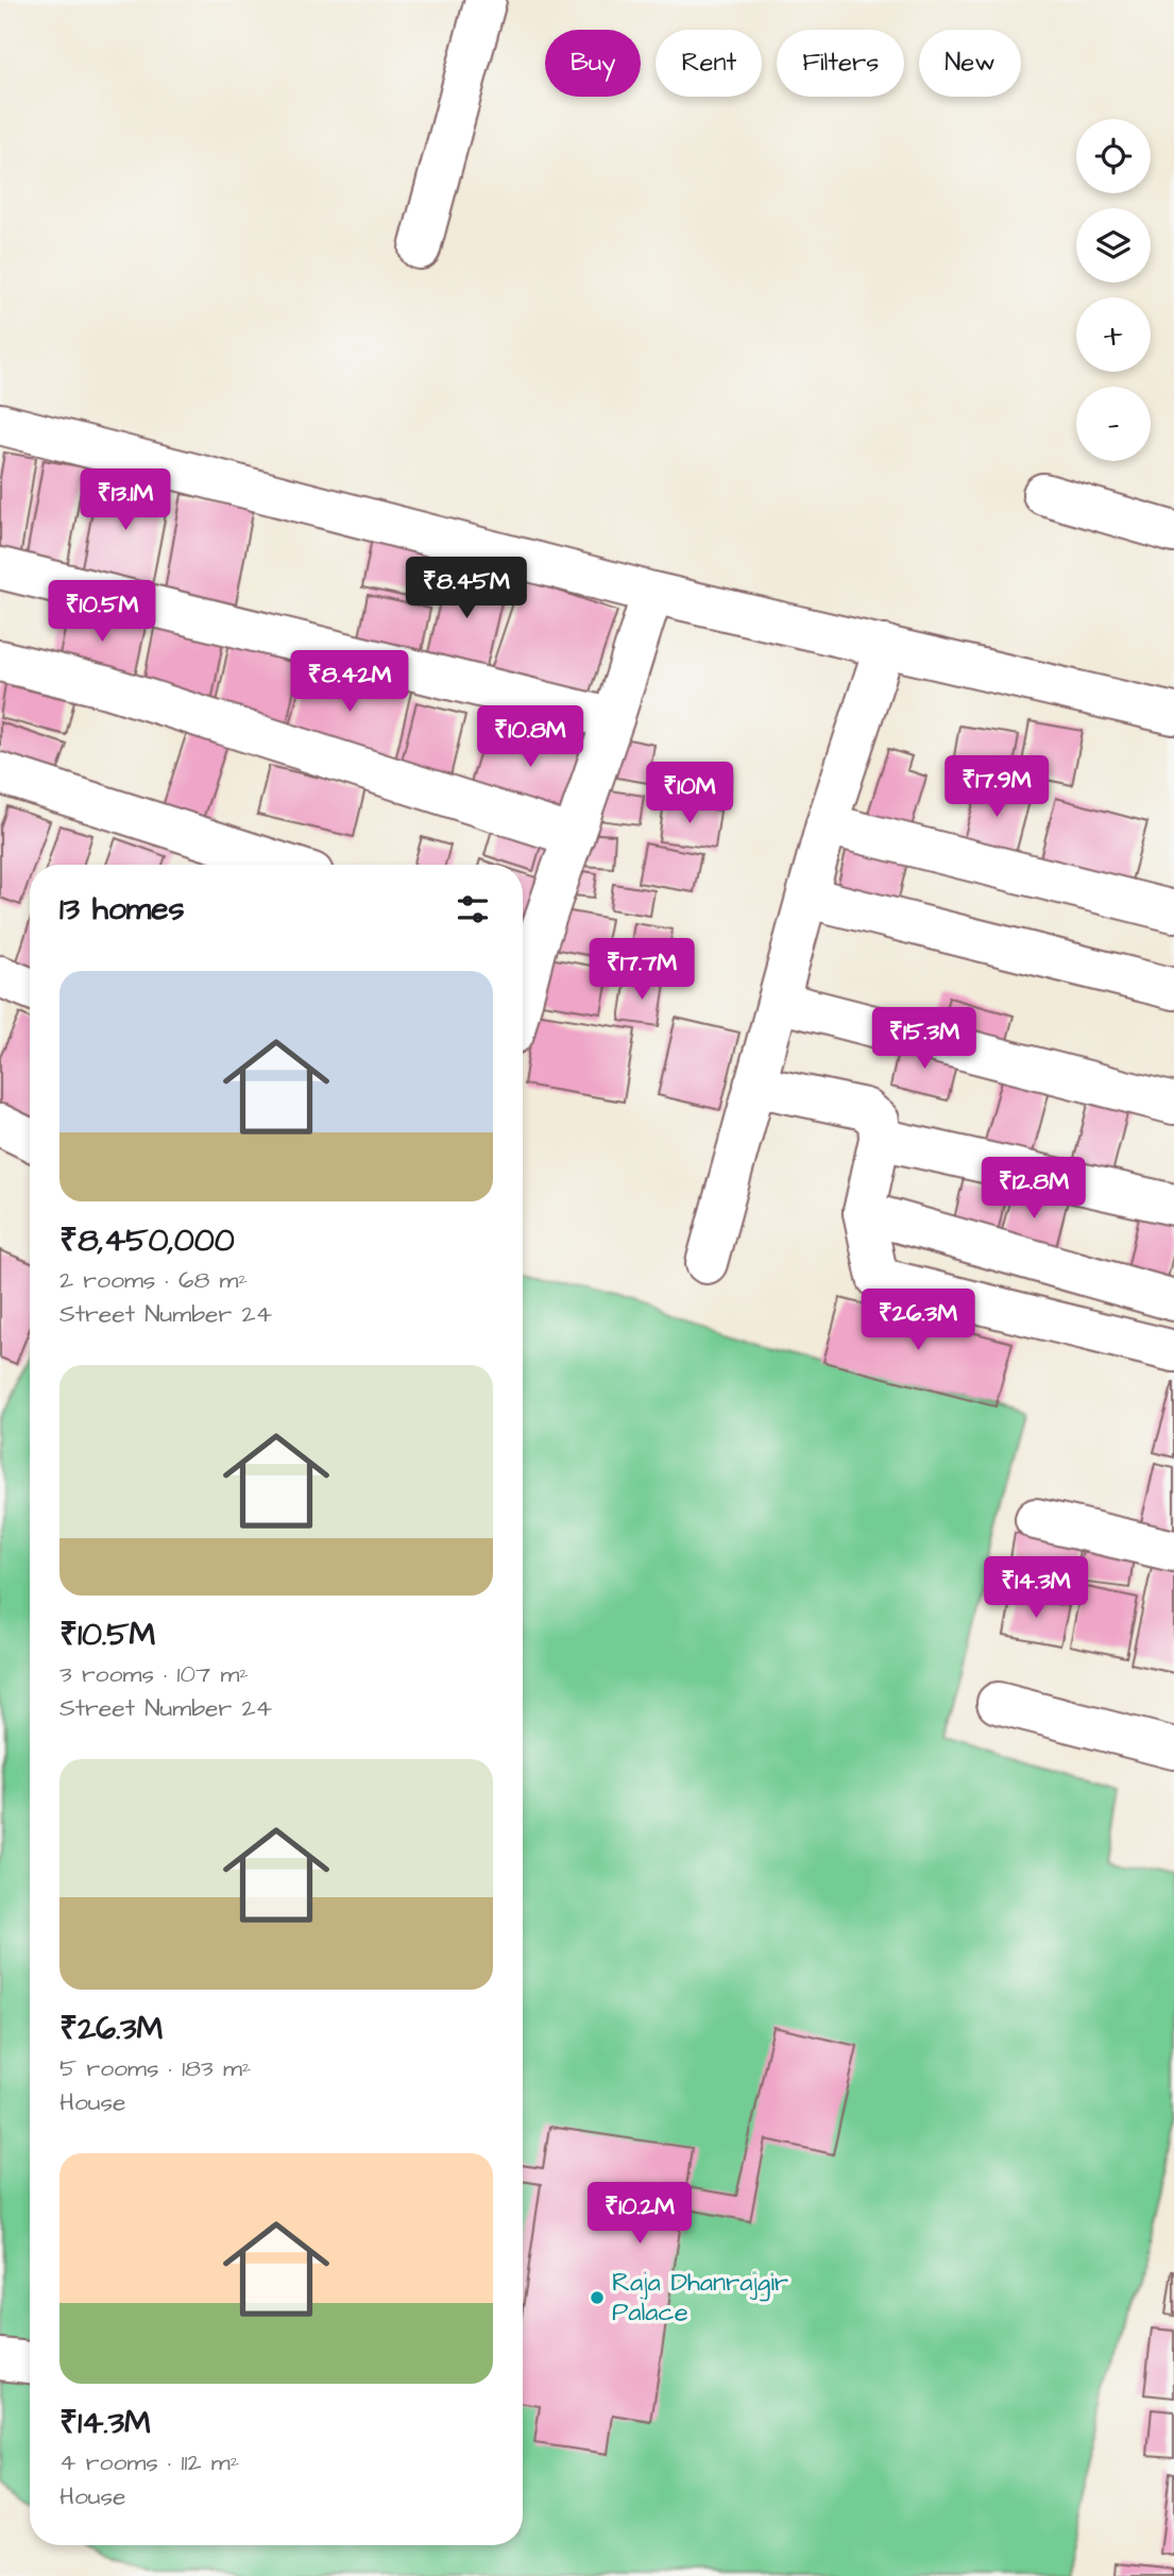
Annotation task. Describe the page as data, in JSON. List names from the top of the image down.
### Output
{
  "places": ["Raja Dhanrajgir Palace"],
  "page": {
    "chip": [
      "Buy",
      "Rent",
      "Filters",
      "New"
    ],
    "map_buttons": ["+", "−"],
    "price": [
      "₹13.1M",
      "₹8.45M",
      "₹10.5M",
      "₹8.42M",
      "₹10.8M",
      "₹17.9M",
      "₹10M",
      "₹17.7M",
      "₹15.3M",
      "₹12.8M",
      "₹26.3M",
      "₹14.3M",
      "₹10.2M"
    ],
    "heading": "13 homes",
    "list": [
      {
        "name": "₹8,450,000",
        "note": "2 rooms · 68 m² · Street Number 24"
      },
      {
        "name": "₹10.5M",
        "note": "3 rooms · 107 m² · Street Number 24"
      },
      {
        "name": "₹26.3M",
        "note": "5 rooms · 183 m² · House"
      },
      {
        "name": "₹14.3M",
        "note": "4 rooms · 112 m² · House"
      }
    ]
  }
}
